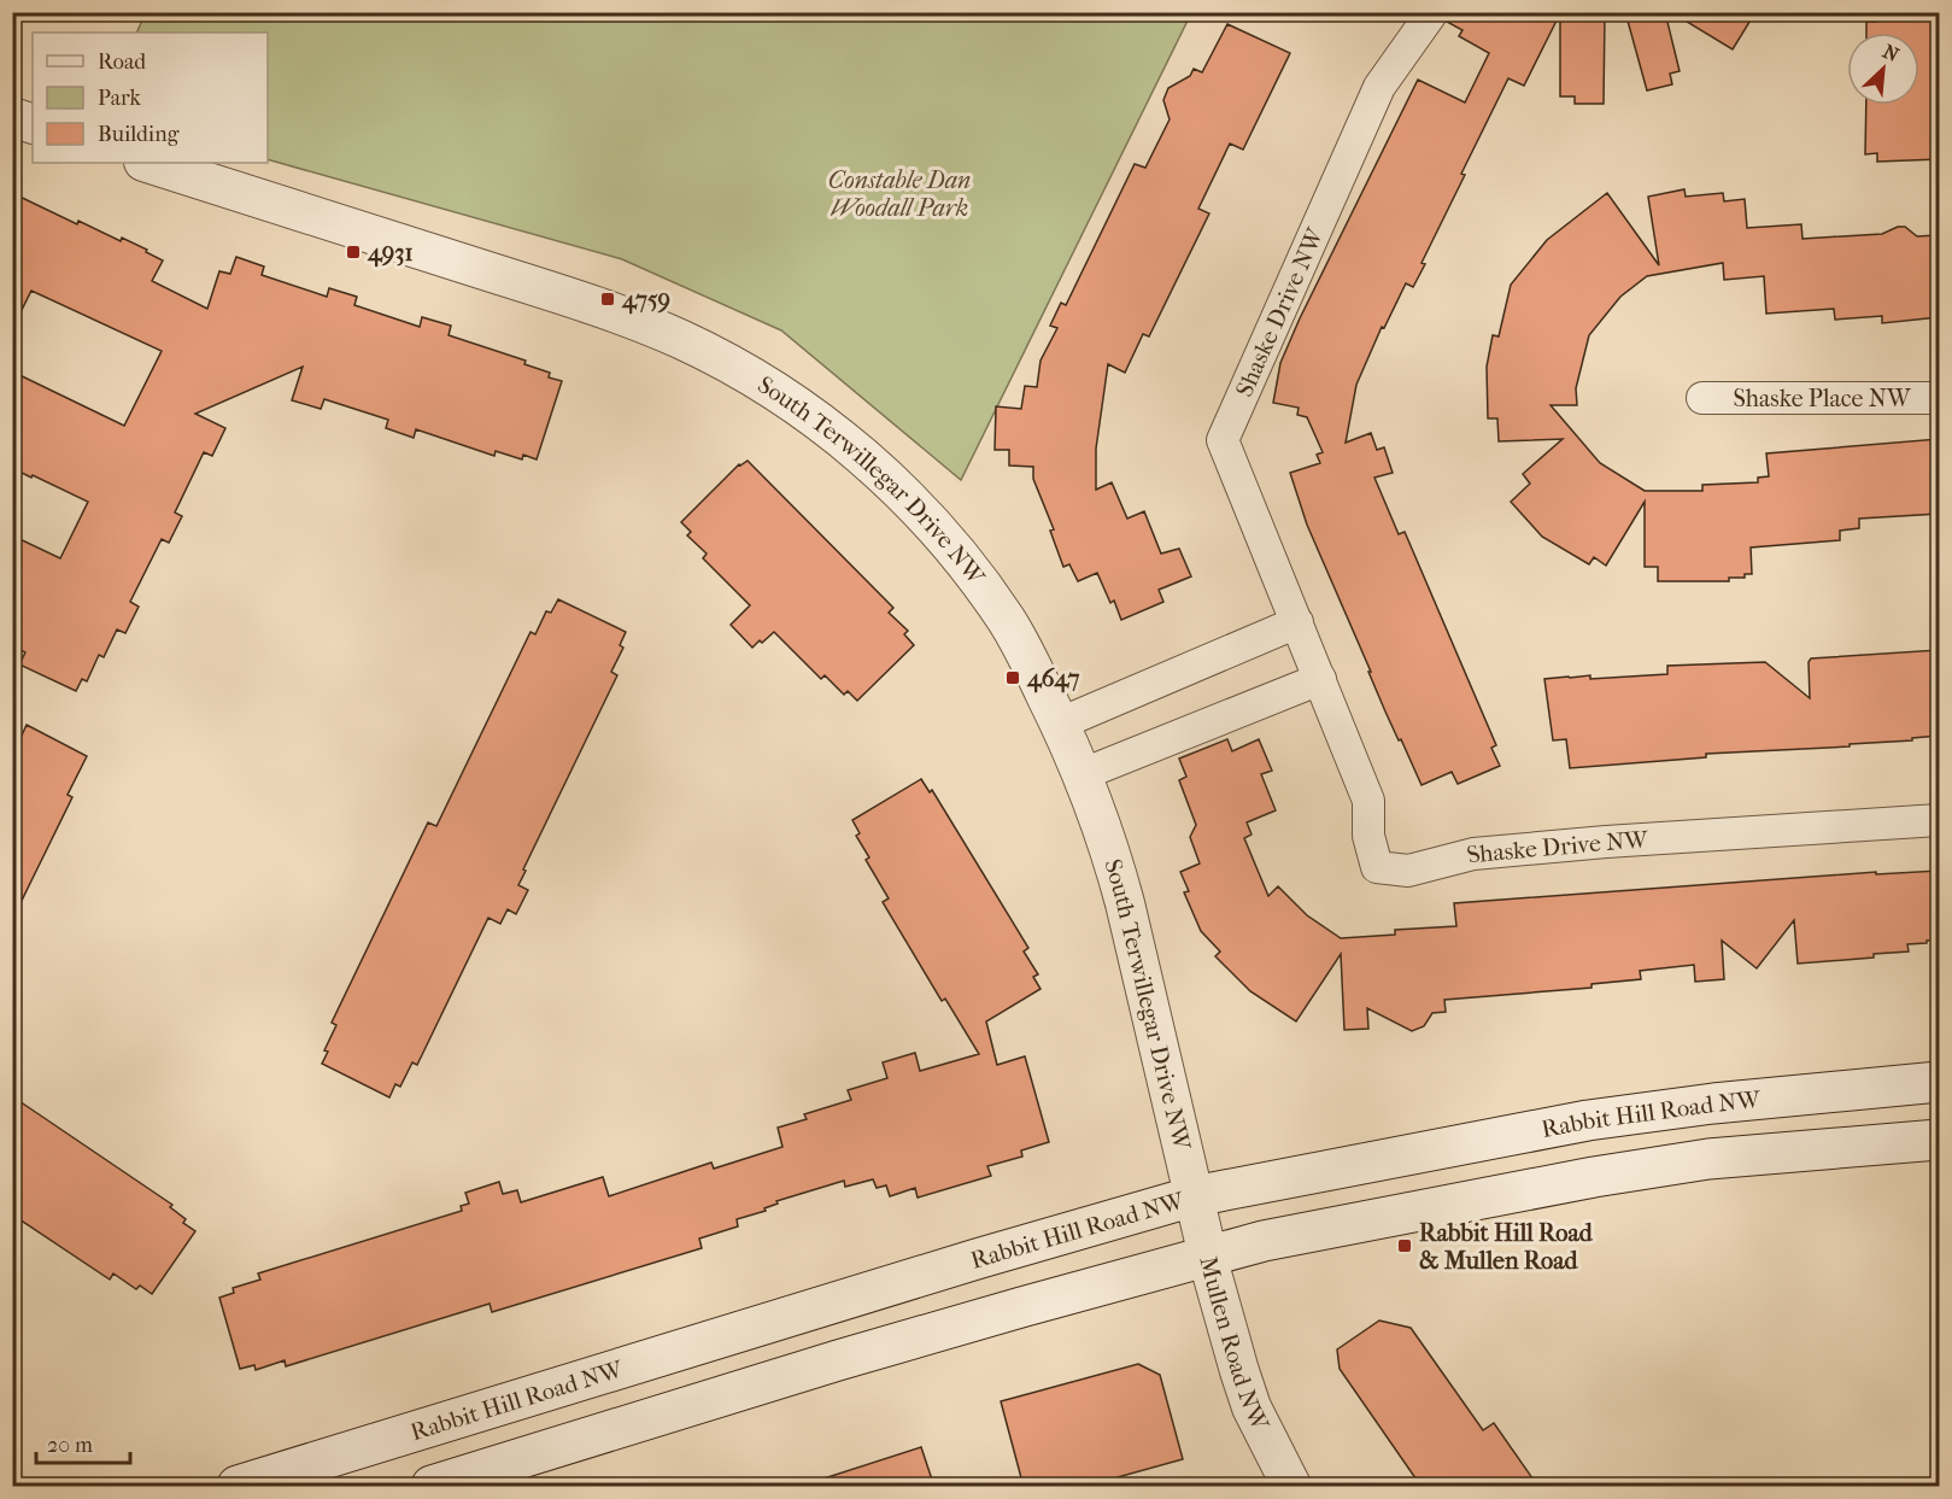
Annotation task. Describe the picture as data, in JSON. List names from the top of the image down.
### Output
{
  "streets": {
    "main road": ["Rabbit Hill Road NW"],
    "street": [
      "Shaske Drive NW",
      "Shaske Place NW",
      "South Terwillegar Drive NW",
      "Mullen Road NW"
    ]
  },
  "crossings": [
    ["South Terwillegar Drive NW", "Rabbit Hill Road NW"],
    ["South Terwillegar Drive NW", "Mullen Road NW"],
    ["Rabbit Hill Road NW", "Mullen Road NW"]
  ],
  "parks": ["Constable Dan Woodall Park"],
  "places": {
    "transit": [
      "4931",
      "4759",
      "4647",
      "Rabbit Hill Road & Mullen Road"
    ]
  },
  "legend": ["Road", "Park", "Building"],
  "scale_bar": "20 m",
  "north": "top right"
}
